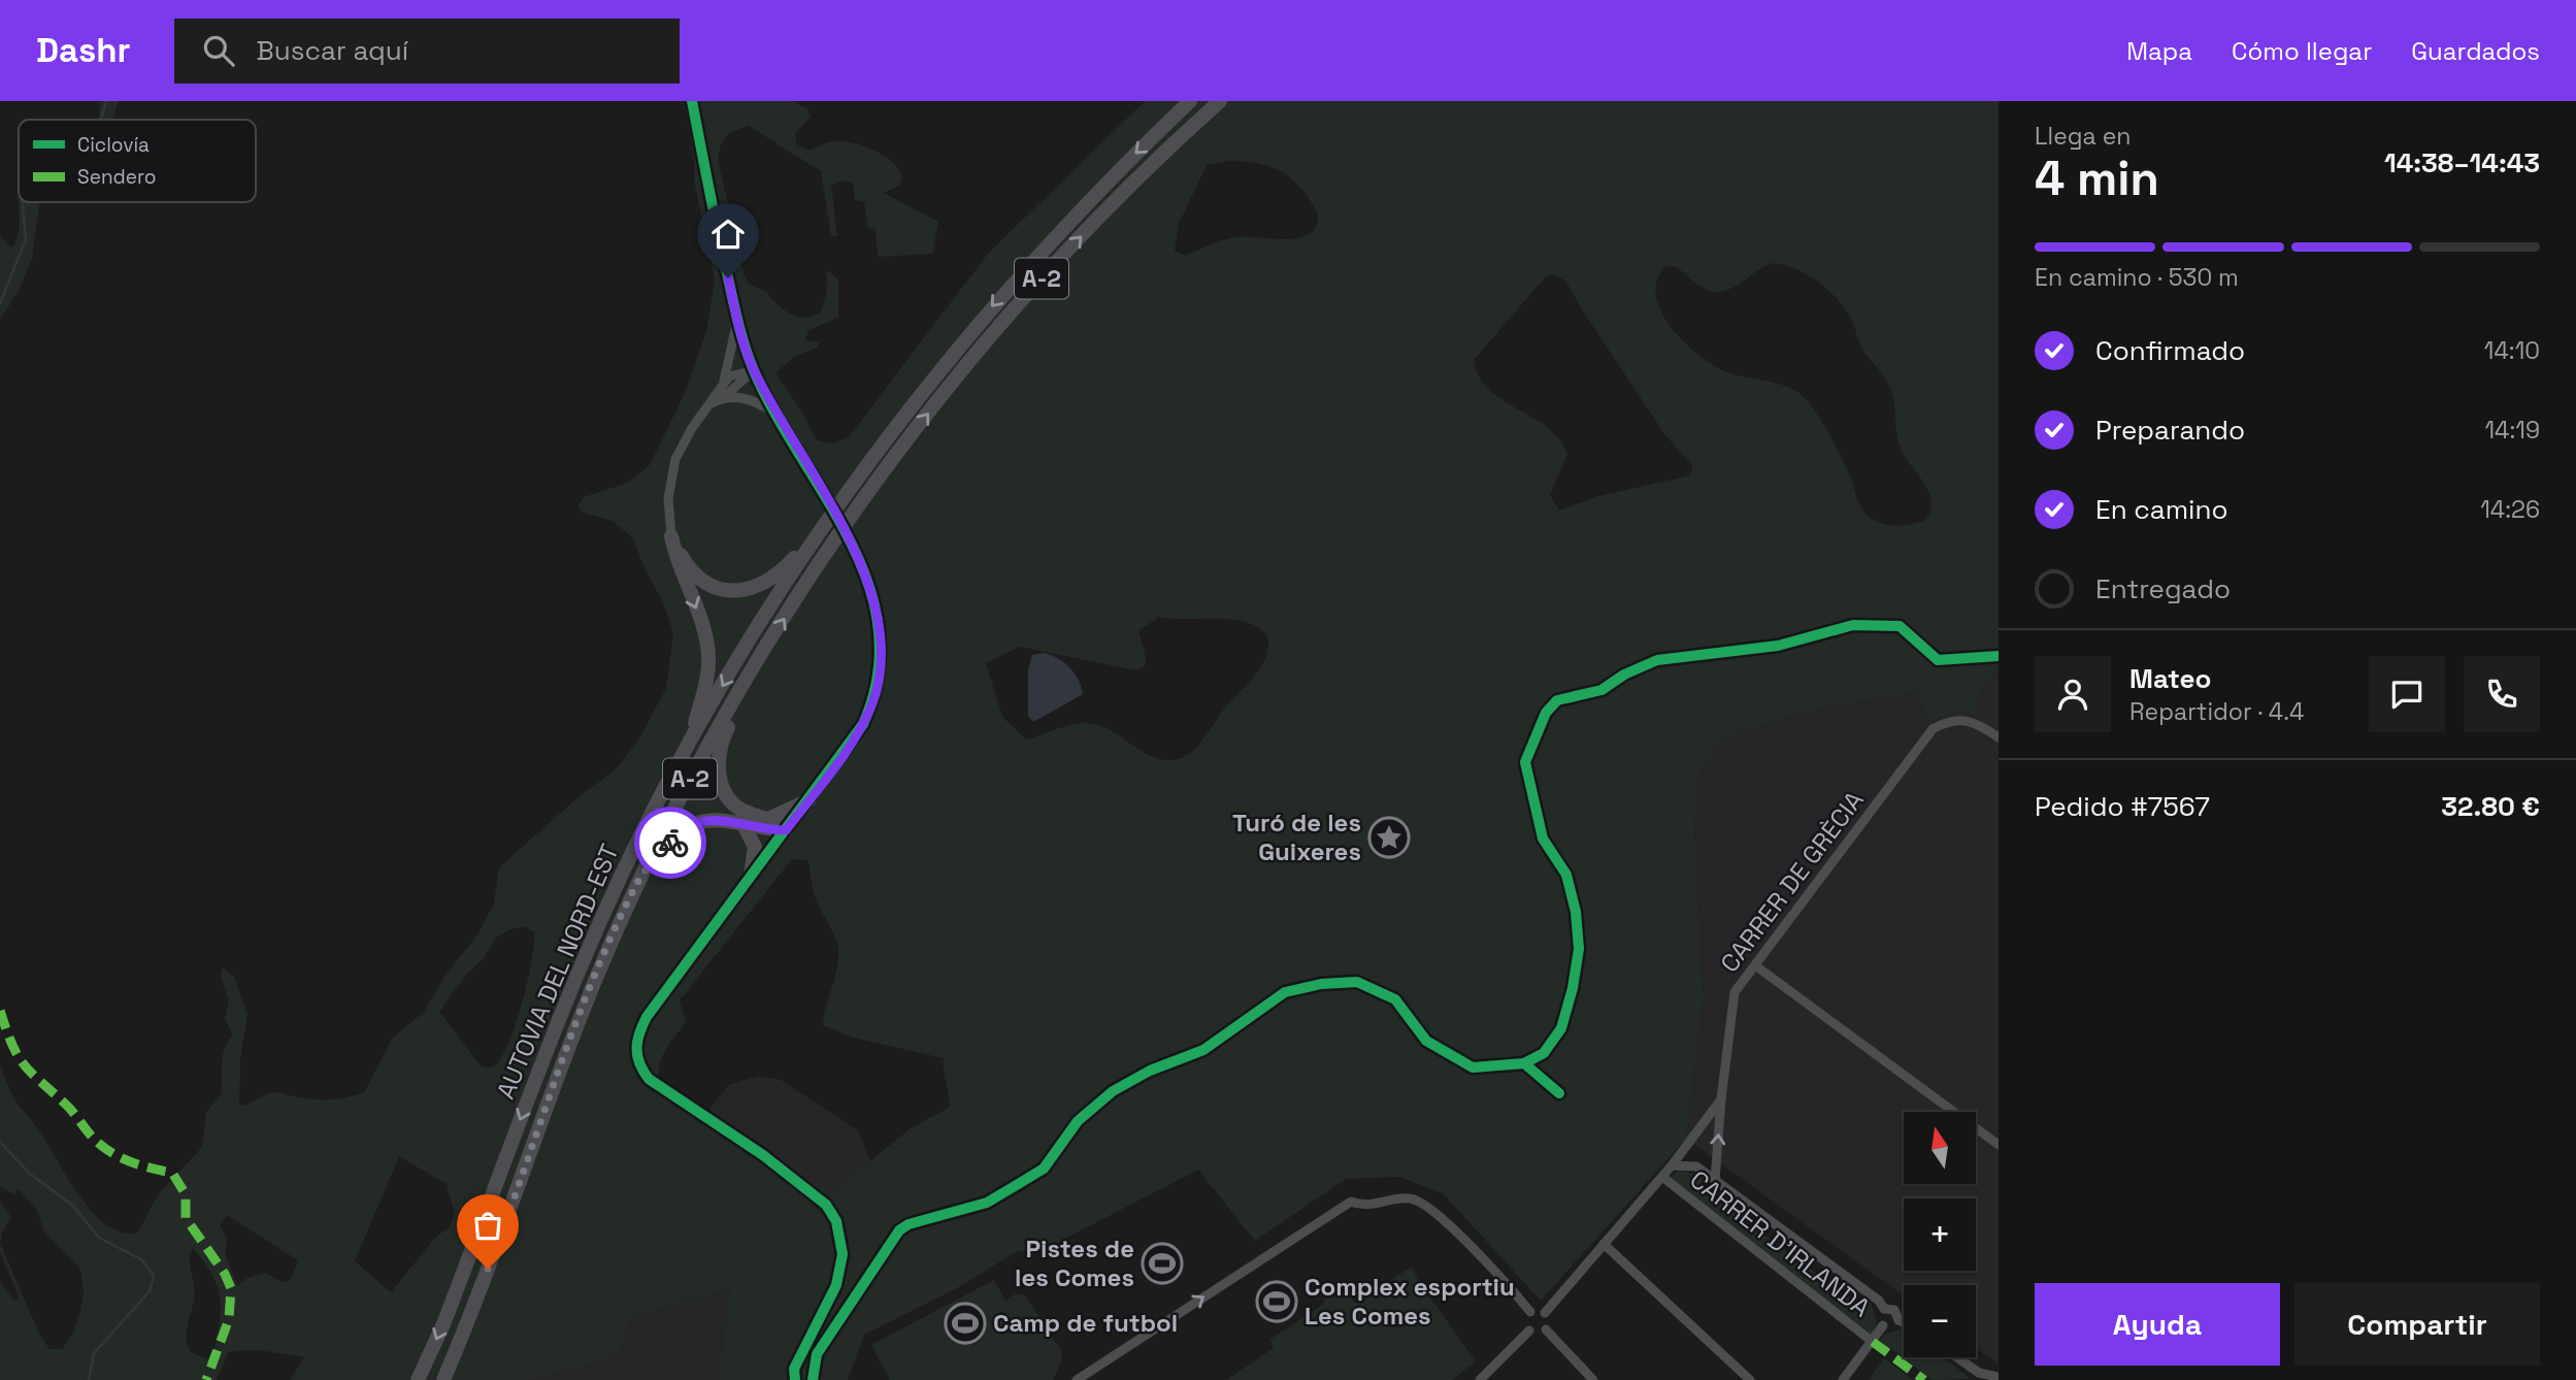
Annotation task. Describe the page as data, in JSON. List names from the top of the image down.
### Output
{
  "streets": {
    "highway": ["A-2", "AUTOVIA DEL NORD-EST"],
    "street": ["CARRER DE GRÈCIA", "CARRER D'IRLANDA"]
  },
  "crossings": [
    ["CARRER DE GRÈCIA", "CARRER D'IRLANDA"]
  ],
  "places": {
    "place": ["Turó de les Guixeres"],
    "sports": ["Pistes de les Comes", "Complex esportiu Les Comes", "Camp de futbol"]
  },
  "legend": ["Ciclovía", "Sendero"],
  "north": "top",
  "page": {
    "header": "Dashr",
    "search": "Buscar aquí",
    "nav": ["Mapa", "Cómo llegar", "Guardados"],
    "heading": ["4 min", "Llega en", "14:38–14:43"],
    "panel": [
      "Mateo",
      "Repartidor · 4.4",
      "Pedido #7567",
      "32.80 €"
    ],
    "bar": "En camino · 530 m",
    "list": [
      ["Confirmado", "14:10"],
      ["Preparando", "14:19"],
      ["En camino", "14:26"],
      "Entregado"
    ],
    "map_buttons": ["+", "−"],
    "buttons": ["Ayuda", "Compartir"]
  }
}
